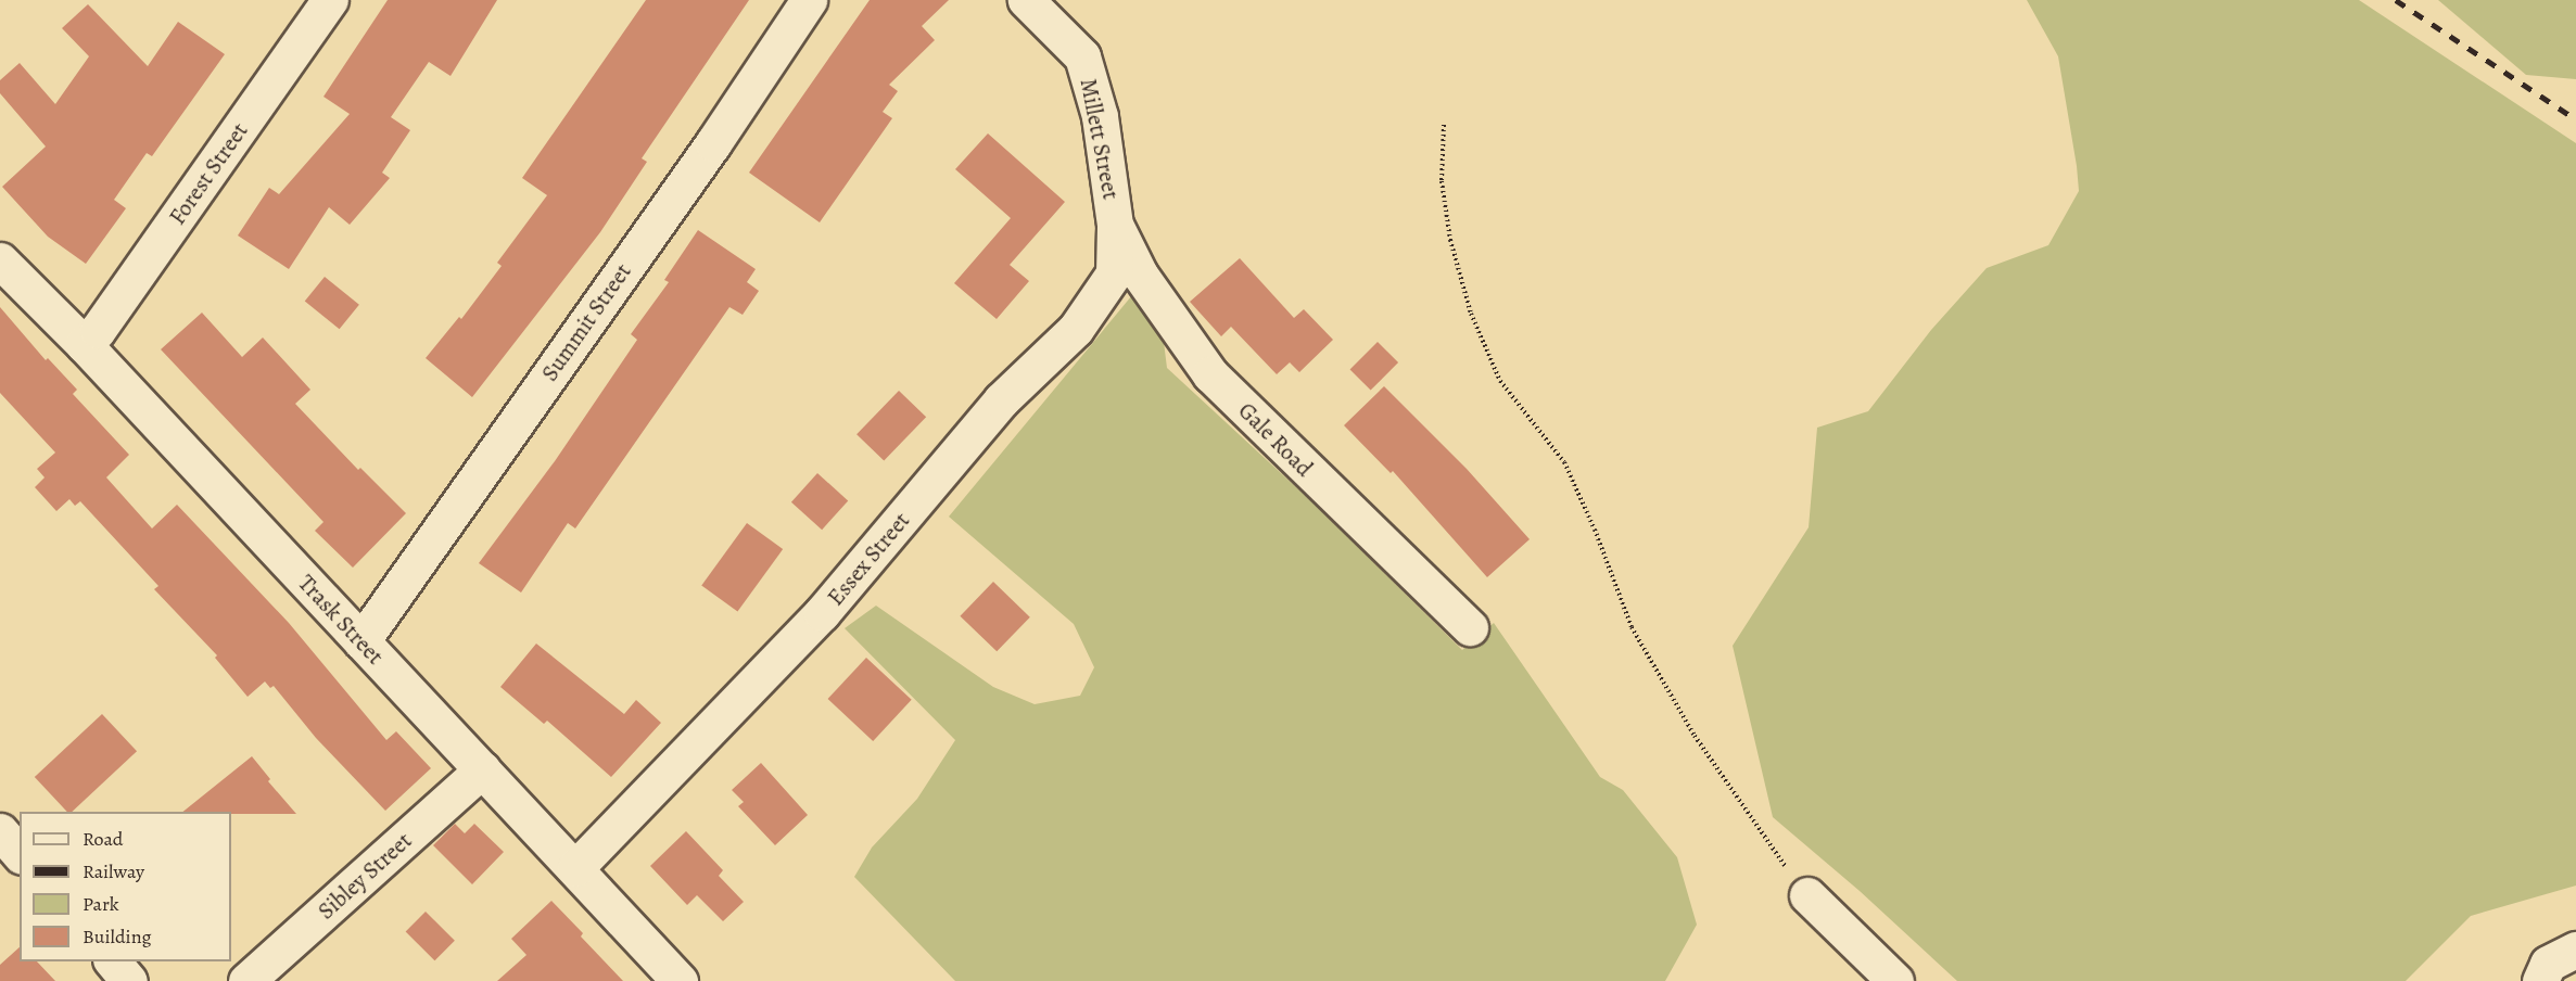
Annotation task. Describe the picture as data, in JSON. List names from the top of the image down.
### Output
{
  "streets": {
    "street": [
      "Millett Street",
      "Forest Street",
      "Summit Street",
      "Gale Road",
      "Essex Street",
      "Trask Street",
      "Sibley Street"
    ]
  },
  "crossings": [
    ["Millett Street", "Gale Road"],
    ["Millett Street", "Essex Street"],
    ["Forest Street", "Trask Street"],
    ["Summit Street", "Trask Street"],
    ["Gale Road", "Essex Street"],
    ["Essex Street", "Trask Street"],
    ["Trask Street", "Sibley Street"]
  ],
  "legend": [
    "Road",
    "Railway",
    "Park",
    "Building"
  ]
}
